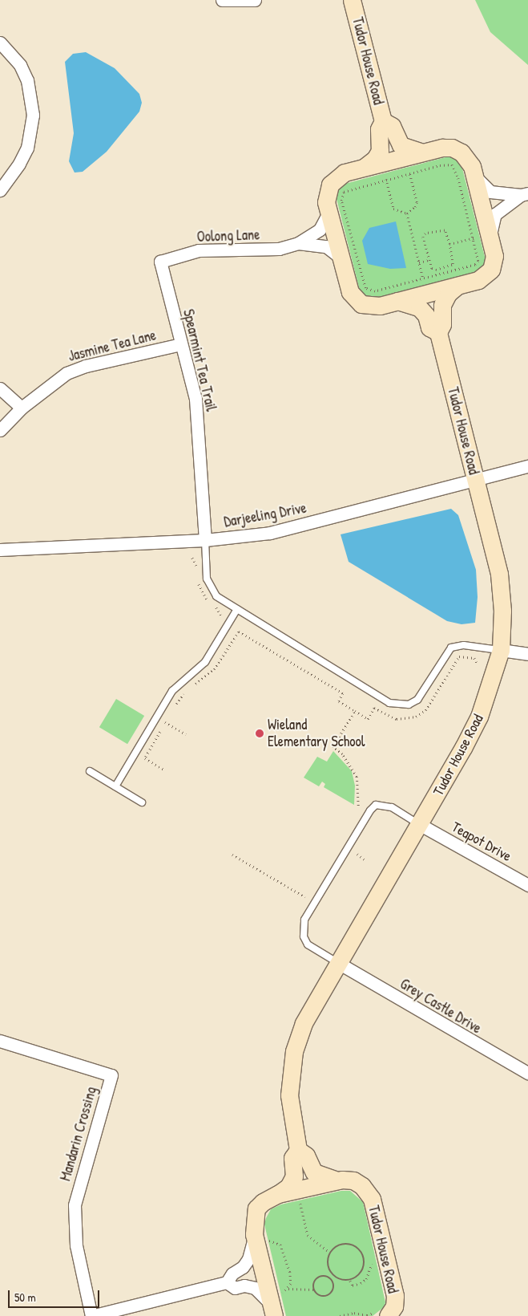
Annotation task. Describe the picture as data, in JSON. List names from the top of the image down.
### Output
{
  "streets": {
    "street": [
      "Tudor House Road",
      "Oolong Lane",
      "Jasmine Tea Lane",
      "Spearmint Tea Trail",
      "Darjeeling Drive",
      "Teapot Drive",
      "Grey Castle Drive",
      "Mandarin Crossing"
    ]
  },
  "crossings": [
    ["Tudor House Road", "Oolong Lane"],
    ["Tudor House Road", "Darjeeling Drive"],
    ["Tudor House Road", "Teapot Drive"],
    ["Tudor House Road", "Grey Castle Drive"],
    ["Oolong Lane", "Spearmint Tea Trail"],
    ["Jasmine Tea Lane", "Spearmint Tea Trail"],
    ["Spearmint Tea Trail", "Darjeeling Drive"]
  ],
  "places": ["Wieland Elementary School"],
  "scale_bar": "50 m"
}
